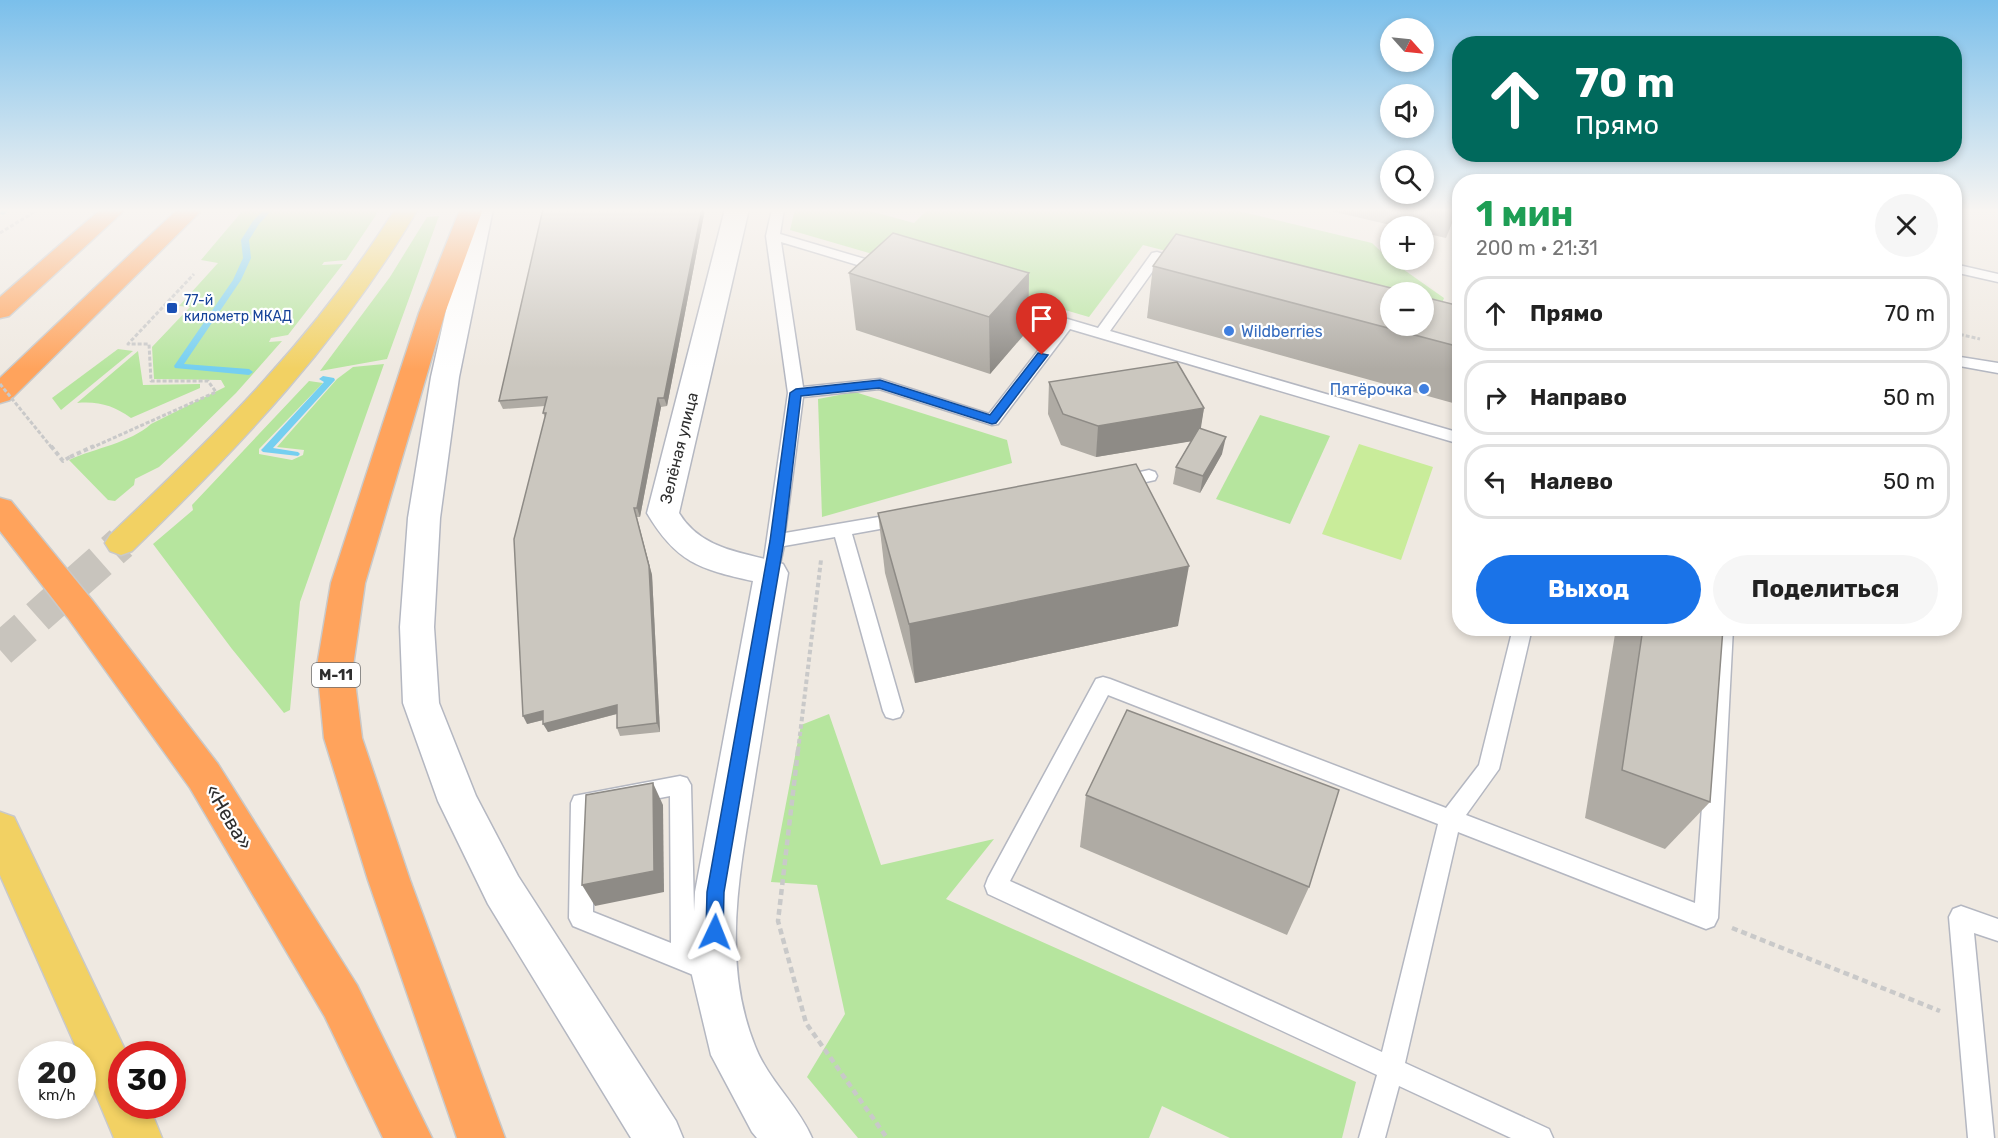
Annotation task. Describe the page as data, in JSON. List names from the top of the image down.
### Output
{
  "streets": {
    "highway": ["М-11", "«Нева»"],
    "street": ["Зелёная улица"]
  },
  "places": {
    "transit": ["77-й километр МКАД"],
    "other": ["Wildberries", "Пятёрочка"]
  },
  "north": "bottom right",
  "page": {
    "map_buttons": ["+", "−"],
    "turn": ["70 m", "Прямо"],
    "heading": ["1 мин", "200 m · 21:31"],
    "list": [
      {
        "name": "Прямо",
        "value": "70 m"
      },
      {
        "name": "Направо",
        "value": "50 m"
      },
      {
        "name": "Налево",
        "value": "50 m"
      }
    ],
    "buttons": ["Выход", "Поделиться"],
    "speed": "20 km/h",
    "limit": "30"
  }
}
